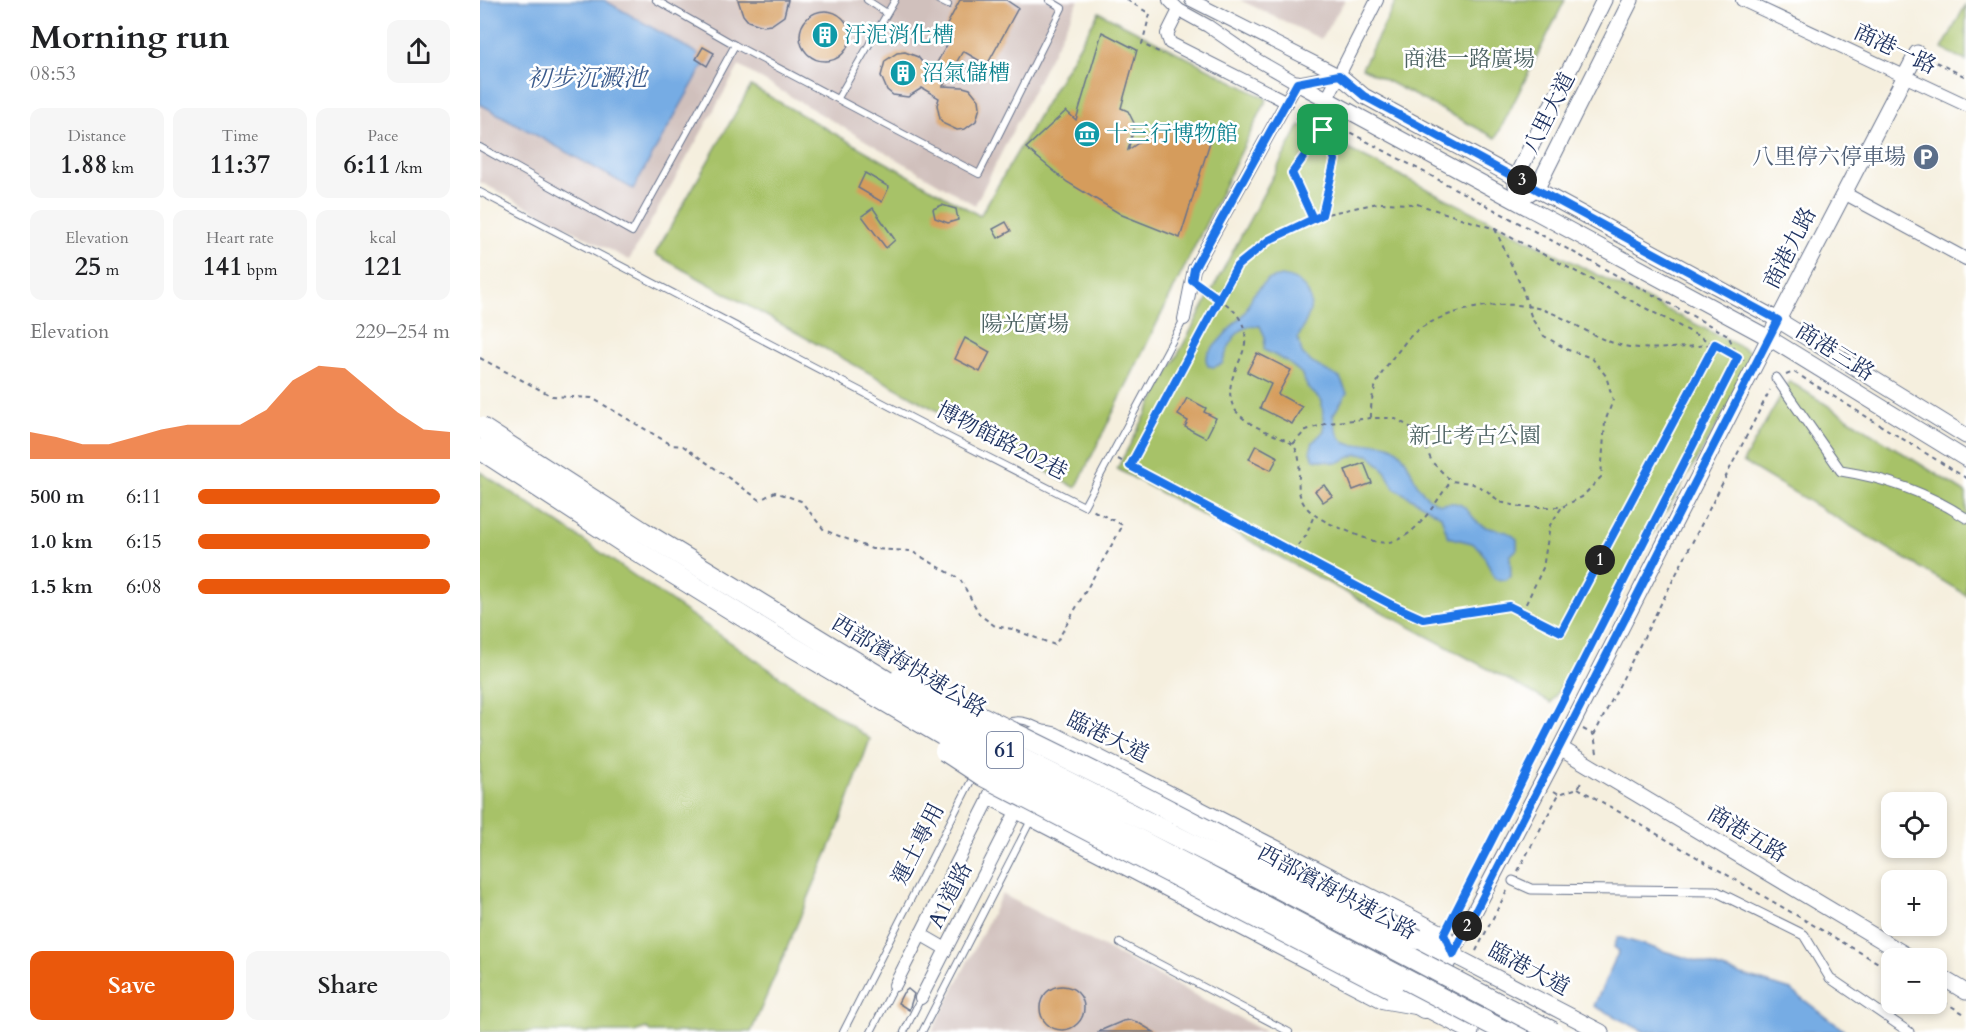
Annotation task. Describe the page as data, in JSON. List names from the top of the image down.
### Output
{
  "streets": {
    "highway": ["西部濱海快速公路", "61"],
    "street": [
      "商港一路",
      "八里大道",
      "商港九路",
      "商港三路",
      "博物館路202巷",
      "臨港大道",
      "商港五路",
      "A1道路"
    ],
    "lane": ["運土專用"]
  },
  "crossings": [
    ["商港一路", "商港九路"],
    ["八里大道", "商港三路"],
    ["商港九路", "商港三路"],
    ["商港九路", "臨港大道"],
    ["商港九路", "商港五路"],
    ["商港三路", "博物館路202巷"],
    ["臨港大道", "運土專用"],
    ["臨港大道", "A1道路"]
  ],
  "water": ["初步沉澱池"],
  "parks": ["商港一路廣場", "陽光廣場", "新北考古公園"],
  "places": {
    "building": ["汙泥消化槽", "沼氣儲槽"],
    "museum": ["十三行博物館"],
    "parking": ["八里停六停車場"]
  },
  "page": {
    "heading": ["Morning run", "08:53"],
    "stats": [
      ["Distance", "1.88 km"],
      ["Time", "11:37"],
      ["Pace", "6:11 /km"],
      ["Elevation", "25 m"],
      ["Heart rate", "141 bpm"],
      ["kcal", "121"]
    ],
    "pins": ["3", "1", "2"],
    "chart": ["Elevation", "229–254 m"],
    "list": [
      {
        "name": "500 m",
        "note": "6:11"
      },
      {
        "name": "1.0 km",
        "note": "6:15"
      },
      {
        "name": "1.5 km",
        "note": "6:08"
      }
    ],
    "map_buttons": ["+", "−"],
    "buttons": ["Save", "Share"]
  }
}
